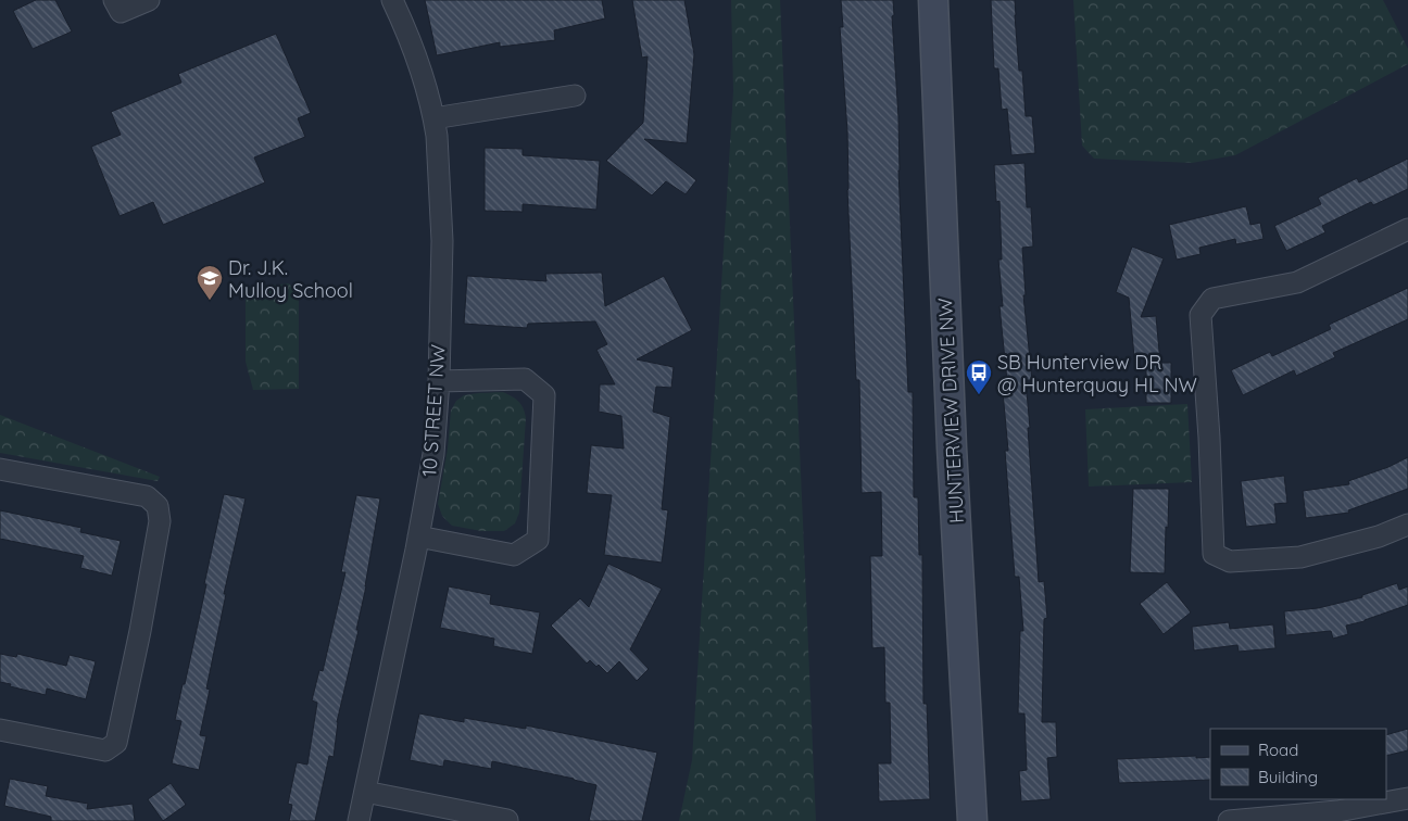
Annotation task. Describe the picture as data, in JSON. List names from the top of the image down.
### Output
{
  "streets": {
    "street": ["10 STREET NW", "HUNTERVIEW DRIVE NW"]
  },
  "places": {
    "school or university": ["Dr. J.K. Mulloy School"],
    "bus stop": ["SB Hunterview DR @ Hunterquay HL NW"]
  },
  "legend": ["Road", "Building"]
}
